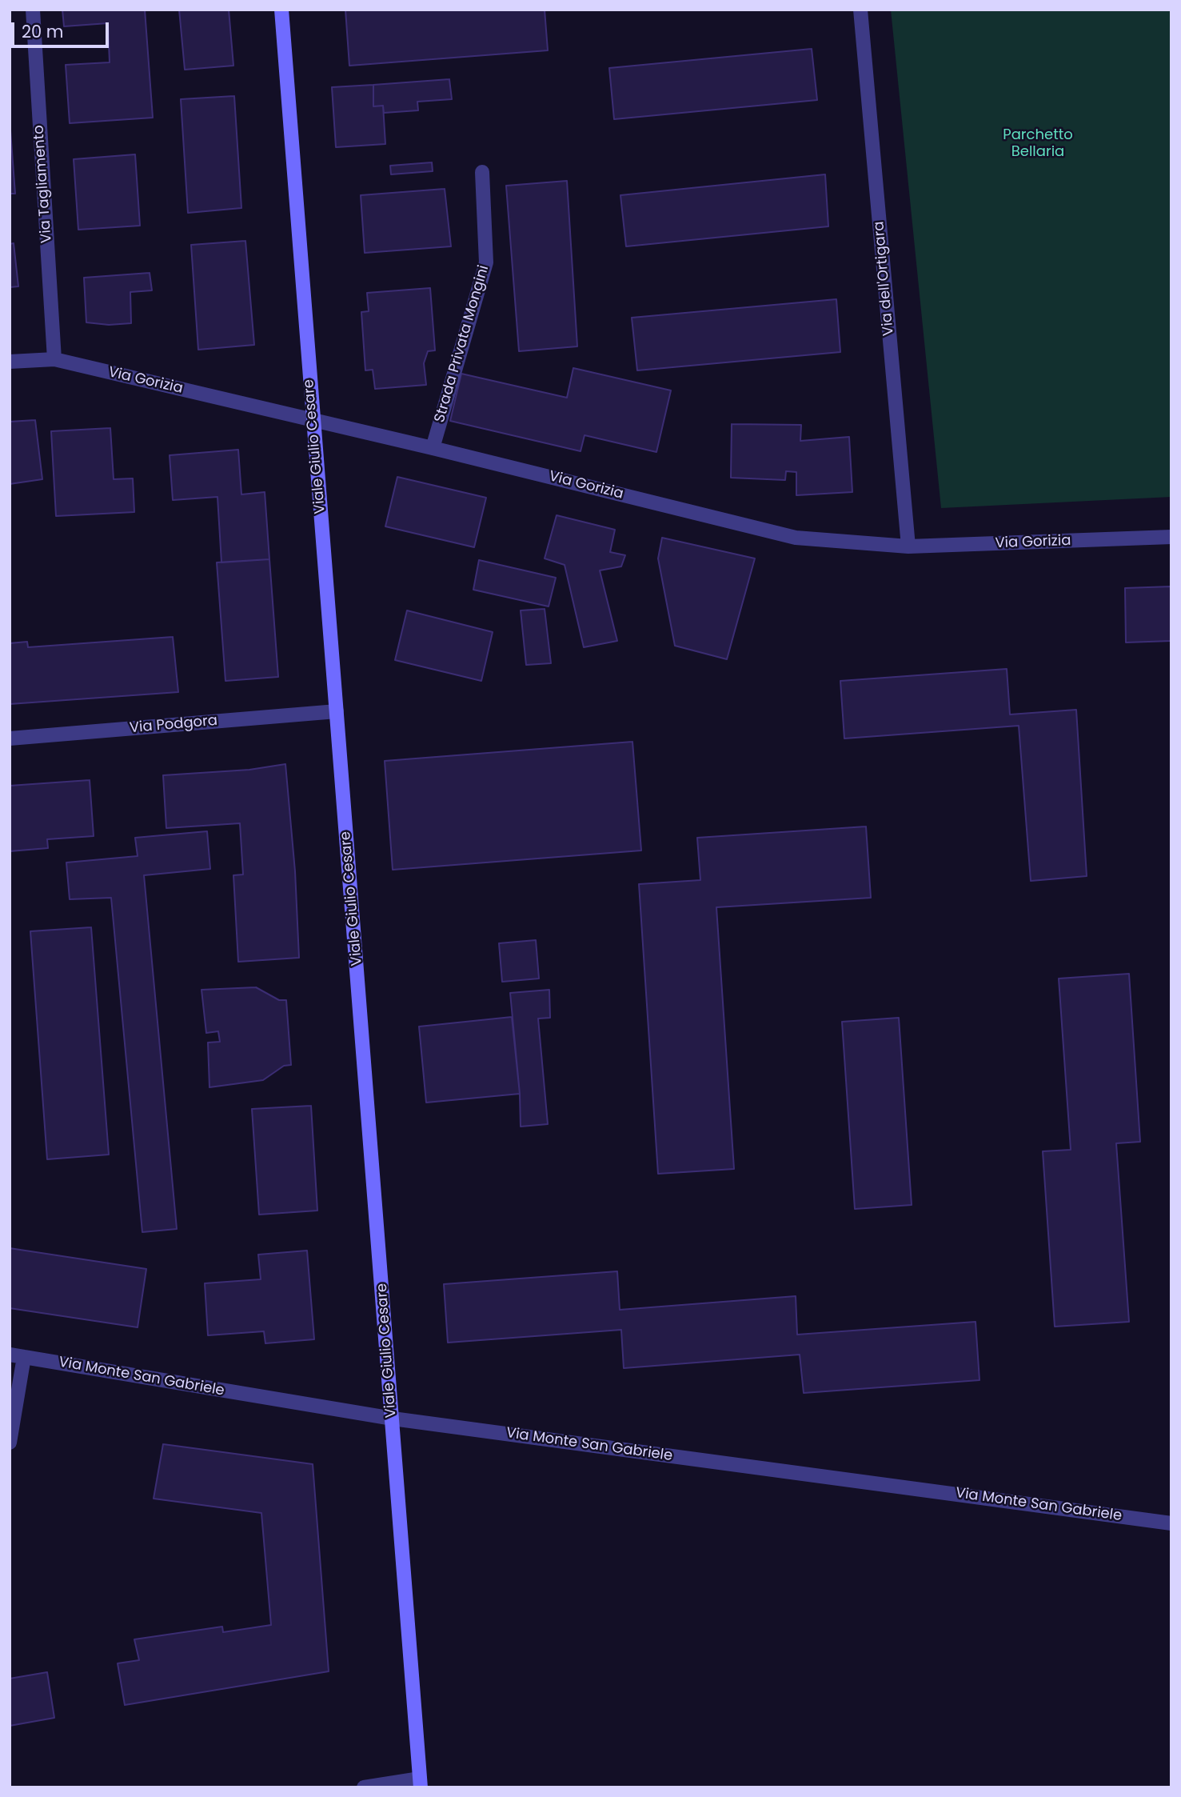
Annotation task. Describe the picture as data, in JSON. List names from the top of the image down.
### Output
{
  "streets": {
    "main road": ["Viale Giulio Cesare"],
    "street": [
      "Via Tagliamento",
      "Via dell'Ortigara",
      "Strada Privata Mongini",
      "Via Gorizia",
      "Via Podgora",
      "Via Monte San Gabriele"
    ]
  },
  "crossings": [
    ["Via Tagliamento", "Via Gorizia"],
    ["Via dell'Ortigara", "Via Gorizia"],
    ["Strada Privata Mongini", "Via Gorizia"],
    ["Via Gorizia", "Viale Giulio Cesare"],
    ["Viale Giulio Cesare", "Via Podgora"],
    ["Viale Giulio Cesare", "Via Monte San Gabriele"]
  ],
  "parks": ["Parchetto Bellaria"],
  "scale_bar": "20 m"
}
